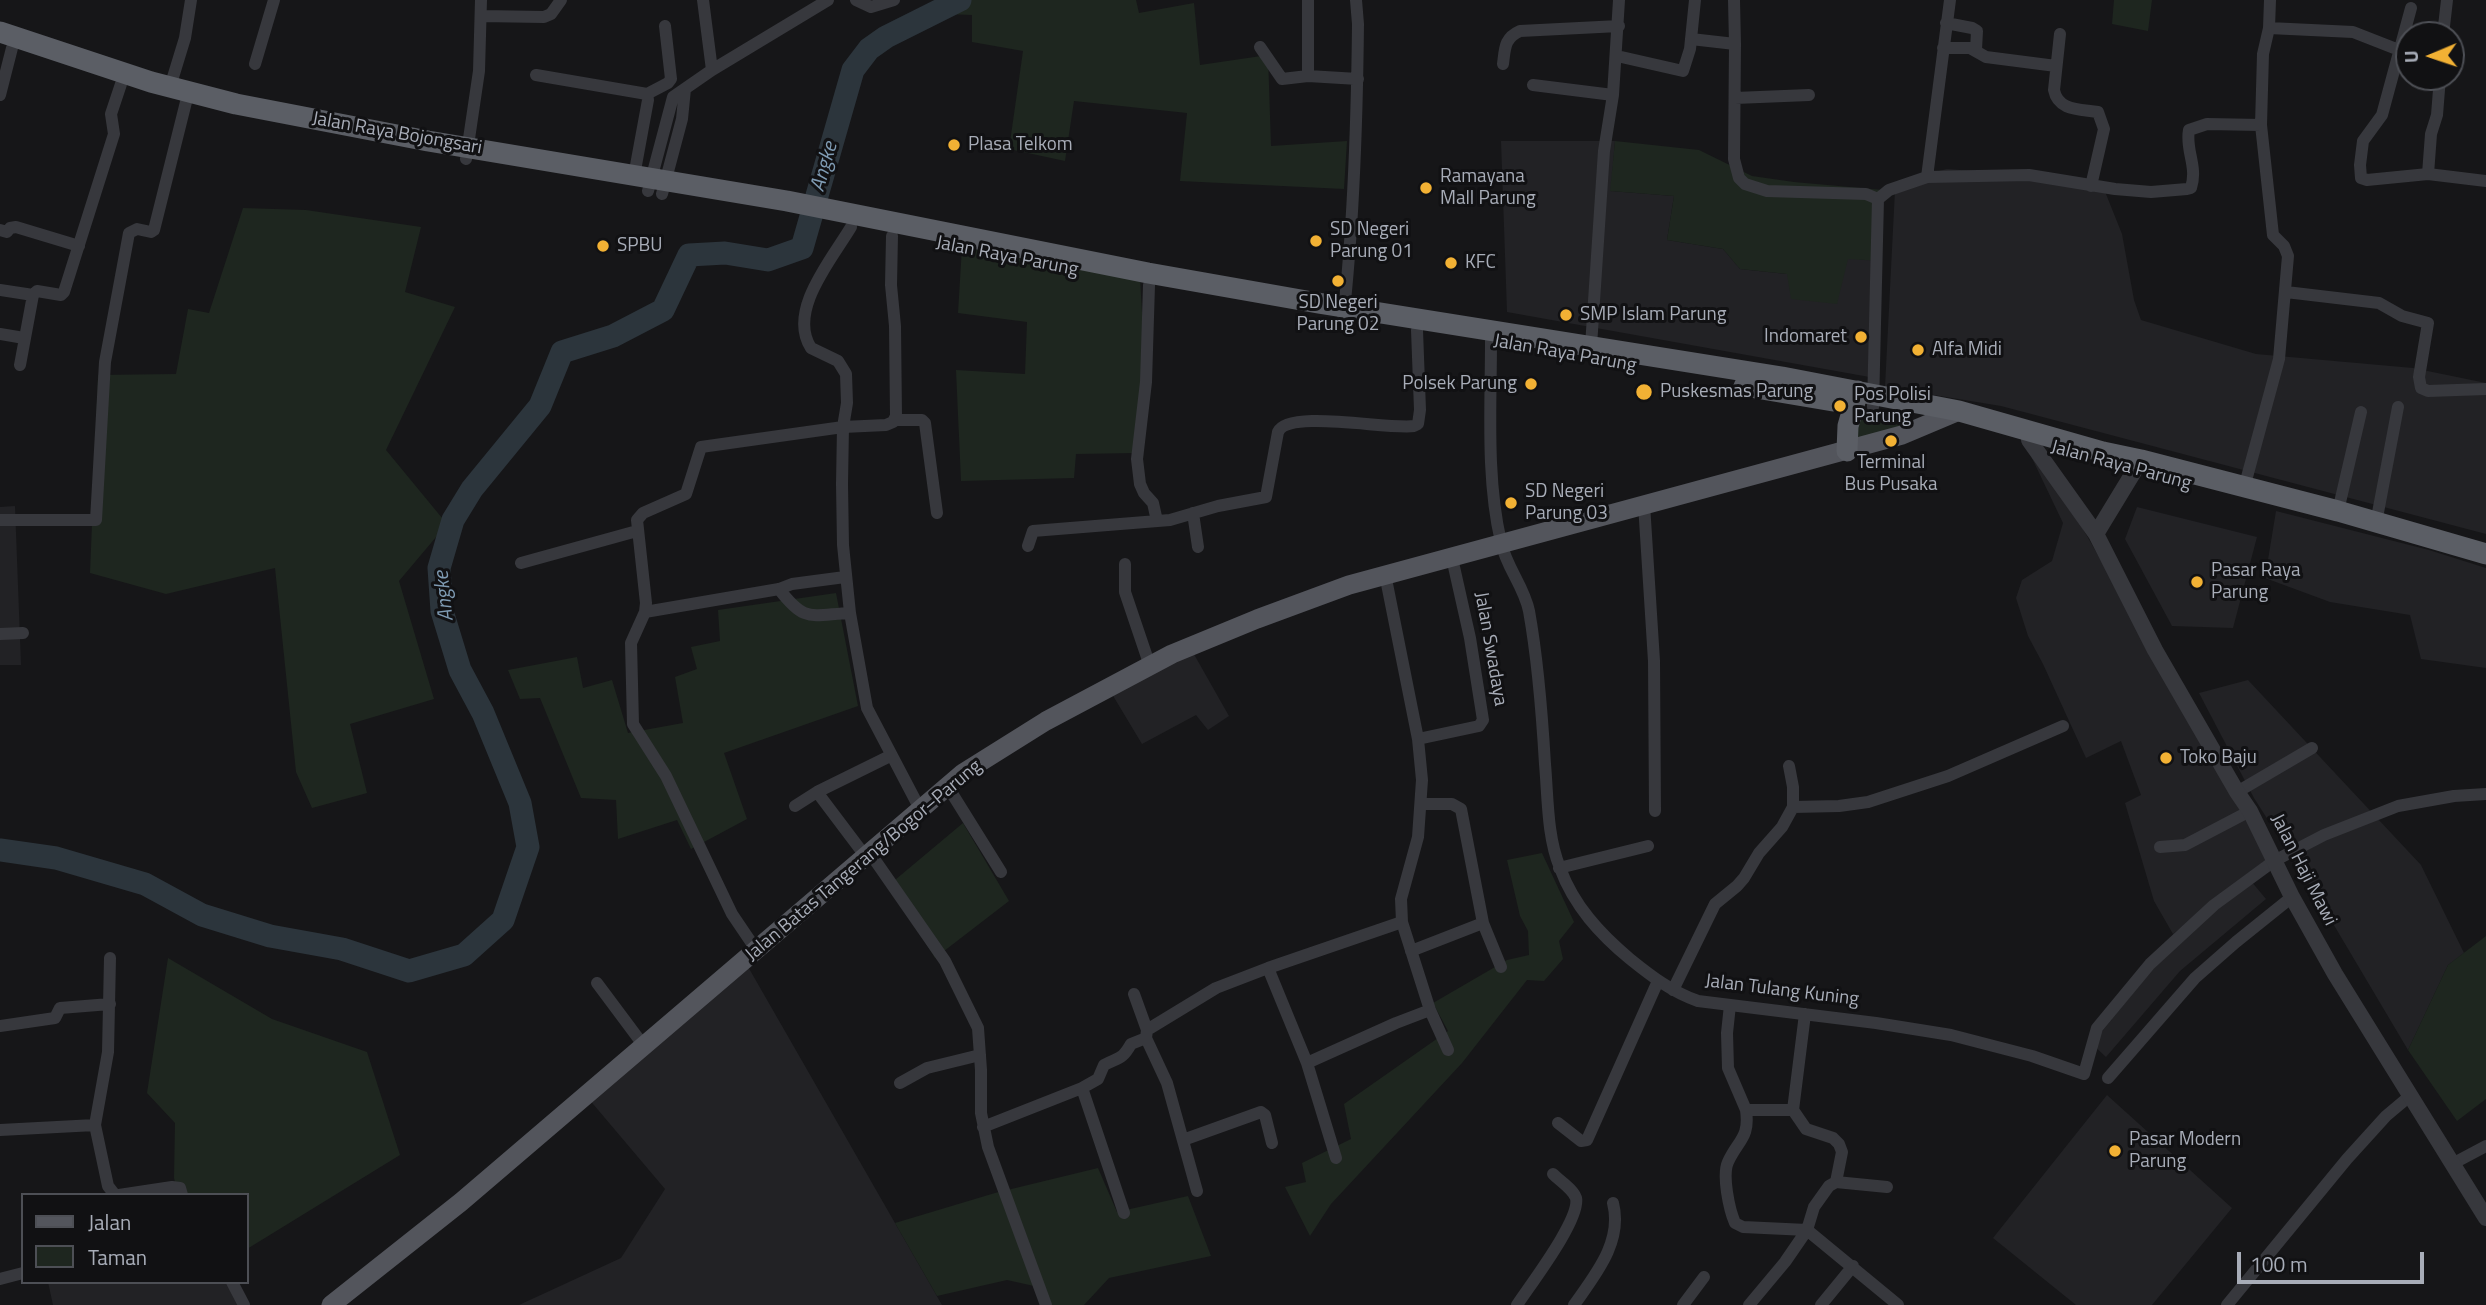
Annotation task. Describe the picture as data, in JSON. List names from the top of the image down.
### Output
{
  "streets": {
    "highway": ["Jalan Raya Bojongsari", "Jalan Raya Parung"],
    "main road": ["Jalan Batas Tangerang/Bogor–Parung"],
    "street": ["Jalan Swadaya", "Jalan Haji Mawi", "Jalan Tulang Kuning"]
  },
  "crossings": [
    ["Jalan Raya Bojongsari", "Jalan Raya Parung"],
    ["Jalan Raya Parung", "Jalan Batas Tangerang/Bogor–Parung"],
    ["Jalan Raya Parung", "Jalan Haji Mawi"],
    ["Jalan Raya Parung", "Jalan Tulang Kuning"],
    ["Jalan Swadaya", "Jalan Batas Tangerang/Bogor–Parung"],
    ["Jalan Batas Tangerang/Bogor–Parung", "Jalan Tulang Kuning"],
    ["Jalan Haji Mawi", "Jalan Tulang Kuning"]
  ],
  "water": ["Angke"],
  "places": [
    "Plasa Telkom",
    "Ramayana Mall Parung",
    "SD Negeri Parung 01",
    "SPBU",
    "KFC",
    "SD Negeri Parung 02",
    "SMP Islam Parung",
    "Indomaret",
    "Alfa Midi",
    "Polsek Parung",
    "Puskesmas Parung",
    "Pos Polisi Parung",
    "Terminal Bus Pusaka",
    "SD Negeri Parung 03",
    "Pasar Raya Parung",
    "Toko Baju",
    "Pasar Modern Parung"
  ],
  "legend": ["Jalan", "Taman"],
  "scale_bar": "100 m",
  "north": "left"
}
